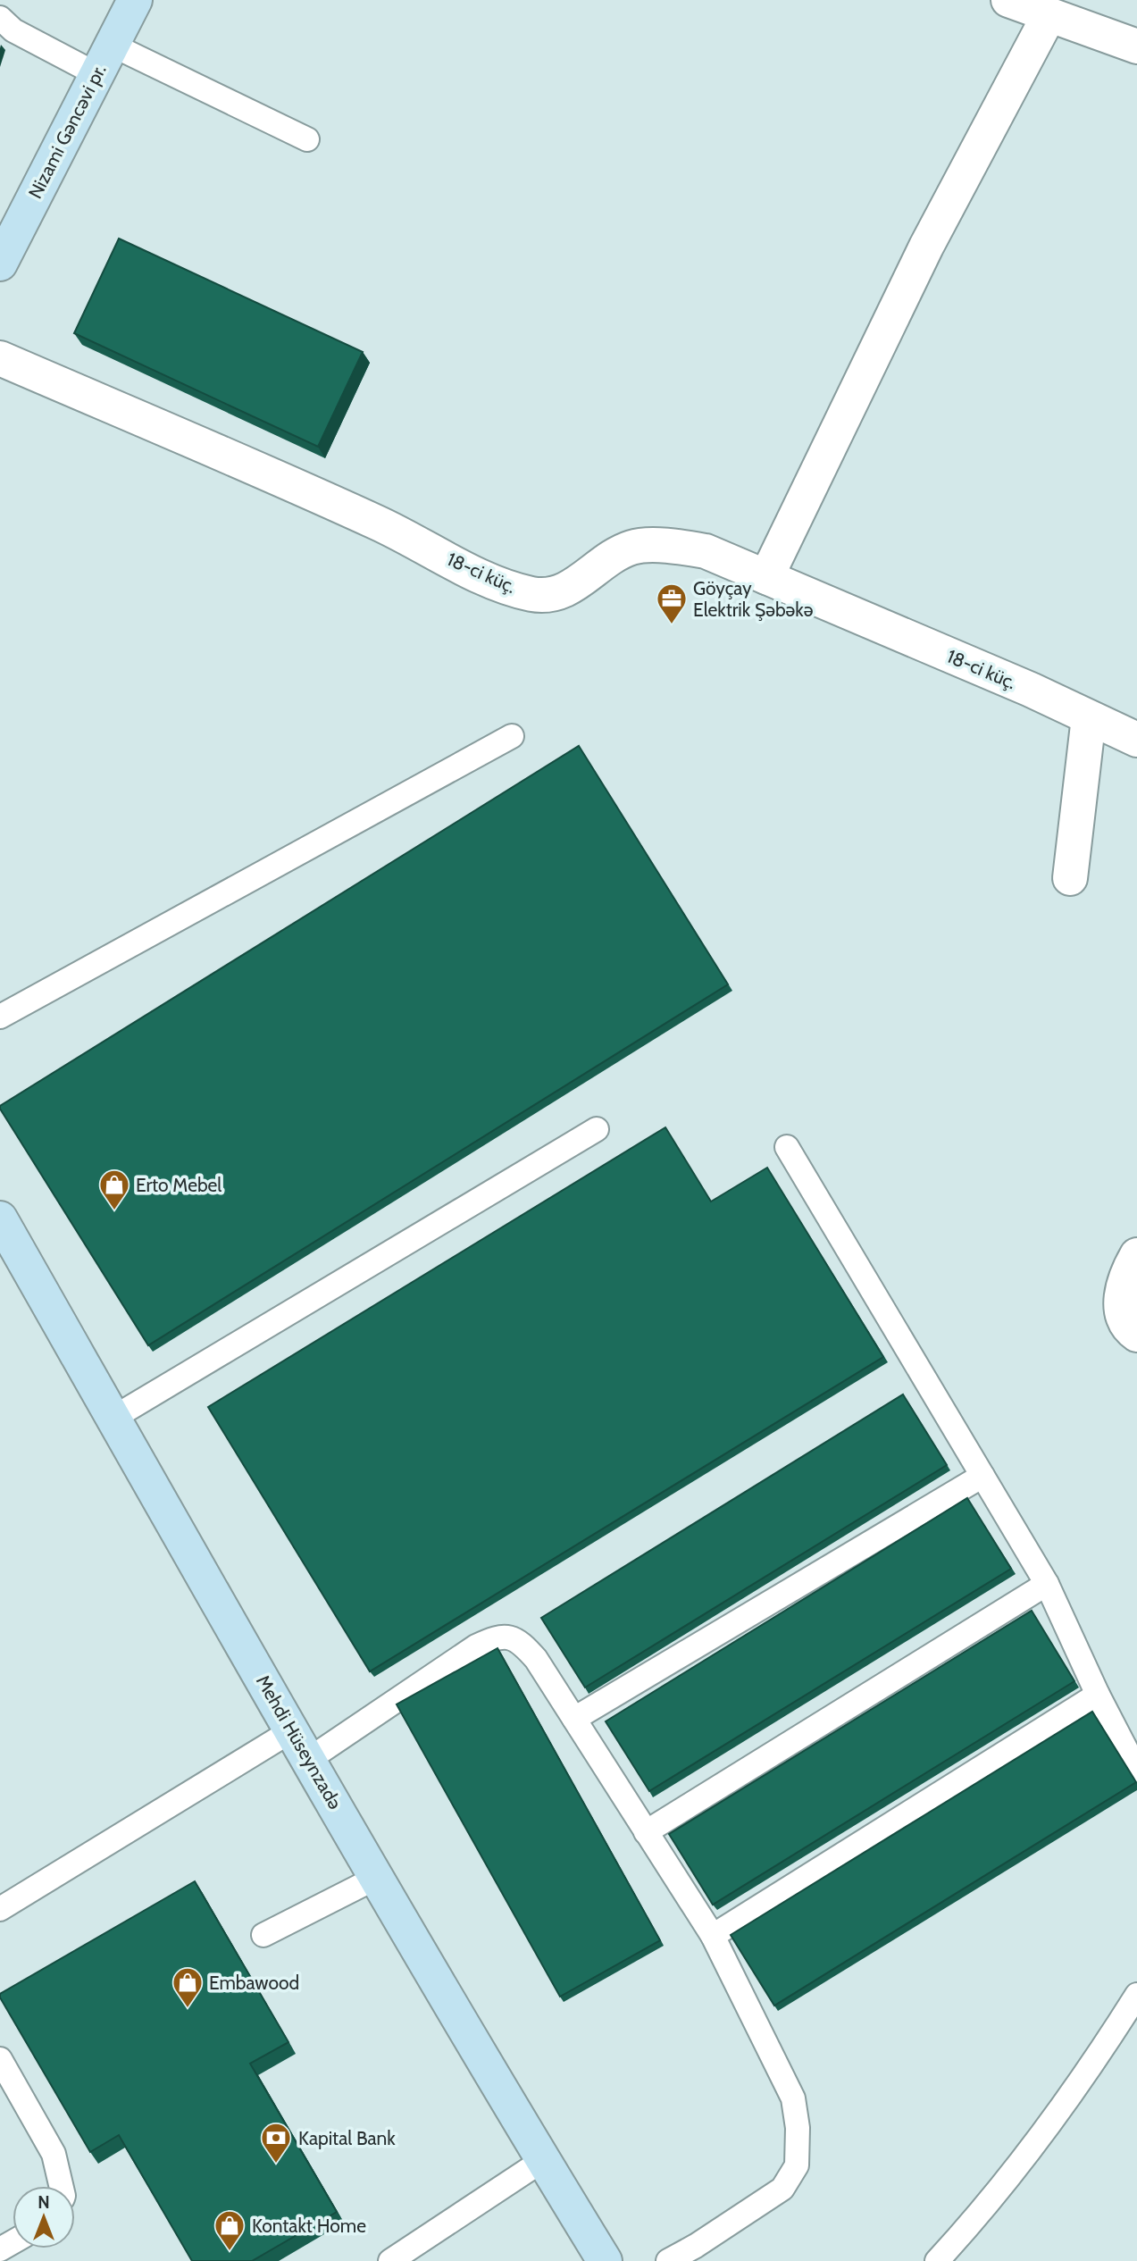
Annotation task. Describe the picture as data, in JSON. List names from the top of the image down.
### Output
{
  "streets": {
    "main road": ["Nizami Gəncəvi pr.", "Mehdi Hüseynzadə"],
    "street": ["18-ci küç."]
  },
  "places": {
    "office": ["Göyçay Elektrik Şəbəkə"],
    "shop": ["Erto Mebel", "Embawood", "Kontakt Home"],
    "bank": ["Kapital Bank"]
  },
  "north": "top"
}
